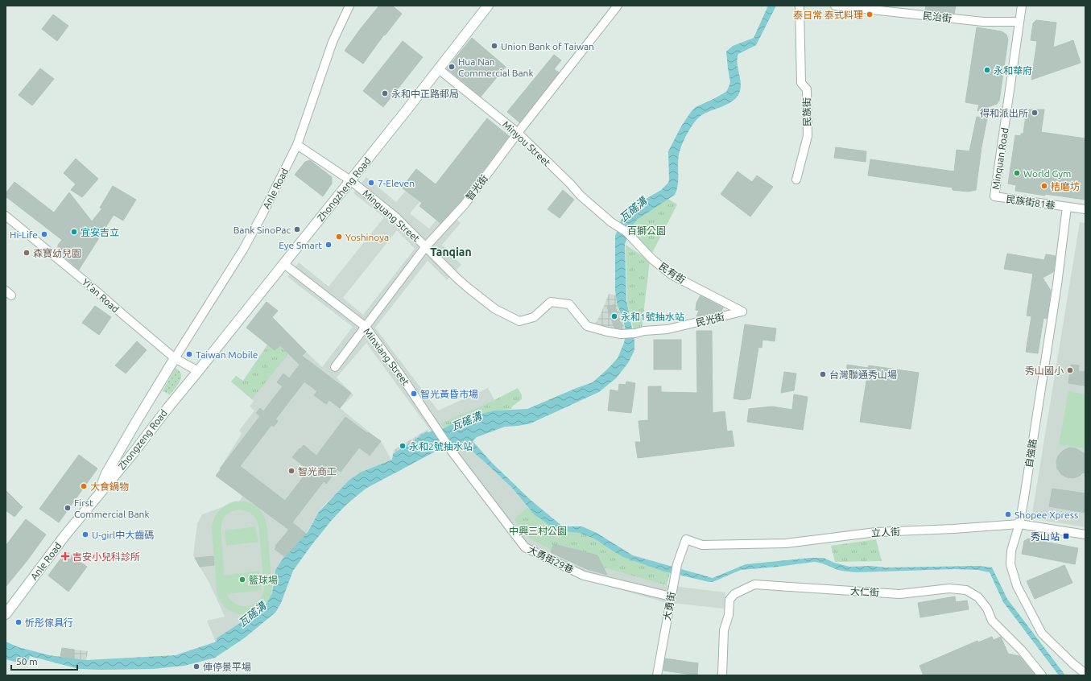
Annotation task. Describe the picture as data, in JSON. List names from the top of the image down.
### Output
{
  "streets": {
    "street": [
      "民治街",
      "民族街",
      "Minyou Street",
      "Minquan Road",
      "智光街",
      "Anle Road",
      "Zhongzheng Road",
      "民族街81巷",
      "Minguang Street",
      "民有街",
      "Yi'an Road",
      "民光街",
      "Minxiang Street",
      "Zhongzeng Road",
      "自強路",
      "立人街",
      "大勇街29巷",
      "大仁街",
      "大勇街"
    ]
  },
  "crossings": [
    ["民治街", "Minquan Road"],
    ["Minyou Street", "智光街"],
    ["Minyou Street", "Zhongzheng Road"],
    ["Minyou Street", "民有街"],
    ["Minquan Road", "民族街81巷"],
    ["智光街", "Minguang Street"],
    ["智光街", "Minxiang Street"],
    ["Anle Road", "Minguang Street"],
    ["Anle Road", "Yi'an Road"],
    ["Anle Road", "Zhongzeng Road"],
    ["Zhongzheng Road", "Minguang Street"],
    ["Zhongzheng Road", "Yi'an Road"],
    ["Zhongzheng Road", "Minxiang Street"],
    ["Zhongzheng Road", "Zhongzeng Road"],
    ["民族街81巷", "自強路"],
    ["Minguang Street", "民光街"],
    ["民有街", "民光街"],
    ["Yi'an Road", "Zhongzeng Road"],
    ["Minxiang Street", "大勇街29巷"],
    ["自強路", "立人街"],
    ["立人街", "大勇街"],
    ["大勇街29巷", "大勇街"]
  ],
  "districts": ["Tanqian"],
  "water": ["瓦磘溝"],
  "parks": ["百獅公園", "中興三村公園"],
  "places": {
    "other": [
      "泰日常 泰式料理",
      "Union Bank of Taiwan",
      "Hua Nan Commercial Bank",
      "永和華府",
      "永和中正路郵局",
      "得和派出所",
      "World Gym",
      "7-Eleven",
      "桔磨坊",
      "Bank SinoPac",
      "宜安吉立",
      "Hi-Life",
      "Yoshinoya",
      "Eye Smart",
      "森寶幼兒園",
      "永和1號抽水站",
      "Taiwan Mobile",
      "秀山國小",
      "台灣聯通秀山場",
      "智光黃昏市場",
      "永和2號抽水站",
      "智光商工",
      "大食鍋物",
      "First Commercial Bank",
      "Shopee Xpress",
      "U-girl中大齒碼",
      "籃球場",
      "忻彤傢具行",
      "俥停景平場"
    ],
    "transit": ["秀山站"],
    "health": ["吉安小兒科診所"]
  },
  "scale_bar": "50 m"
}
